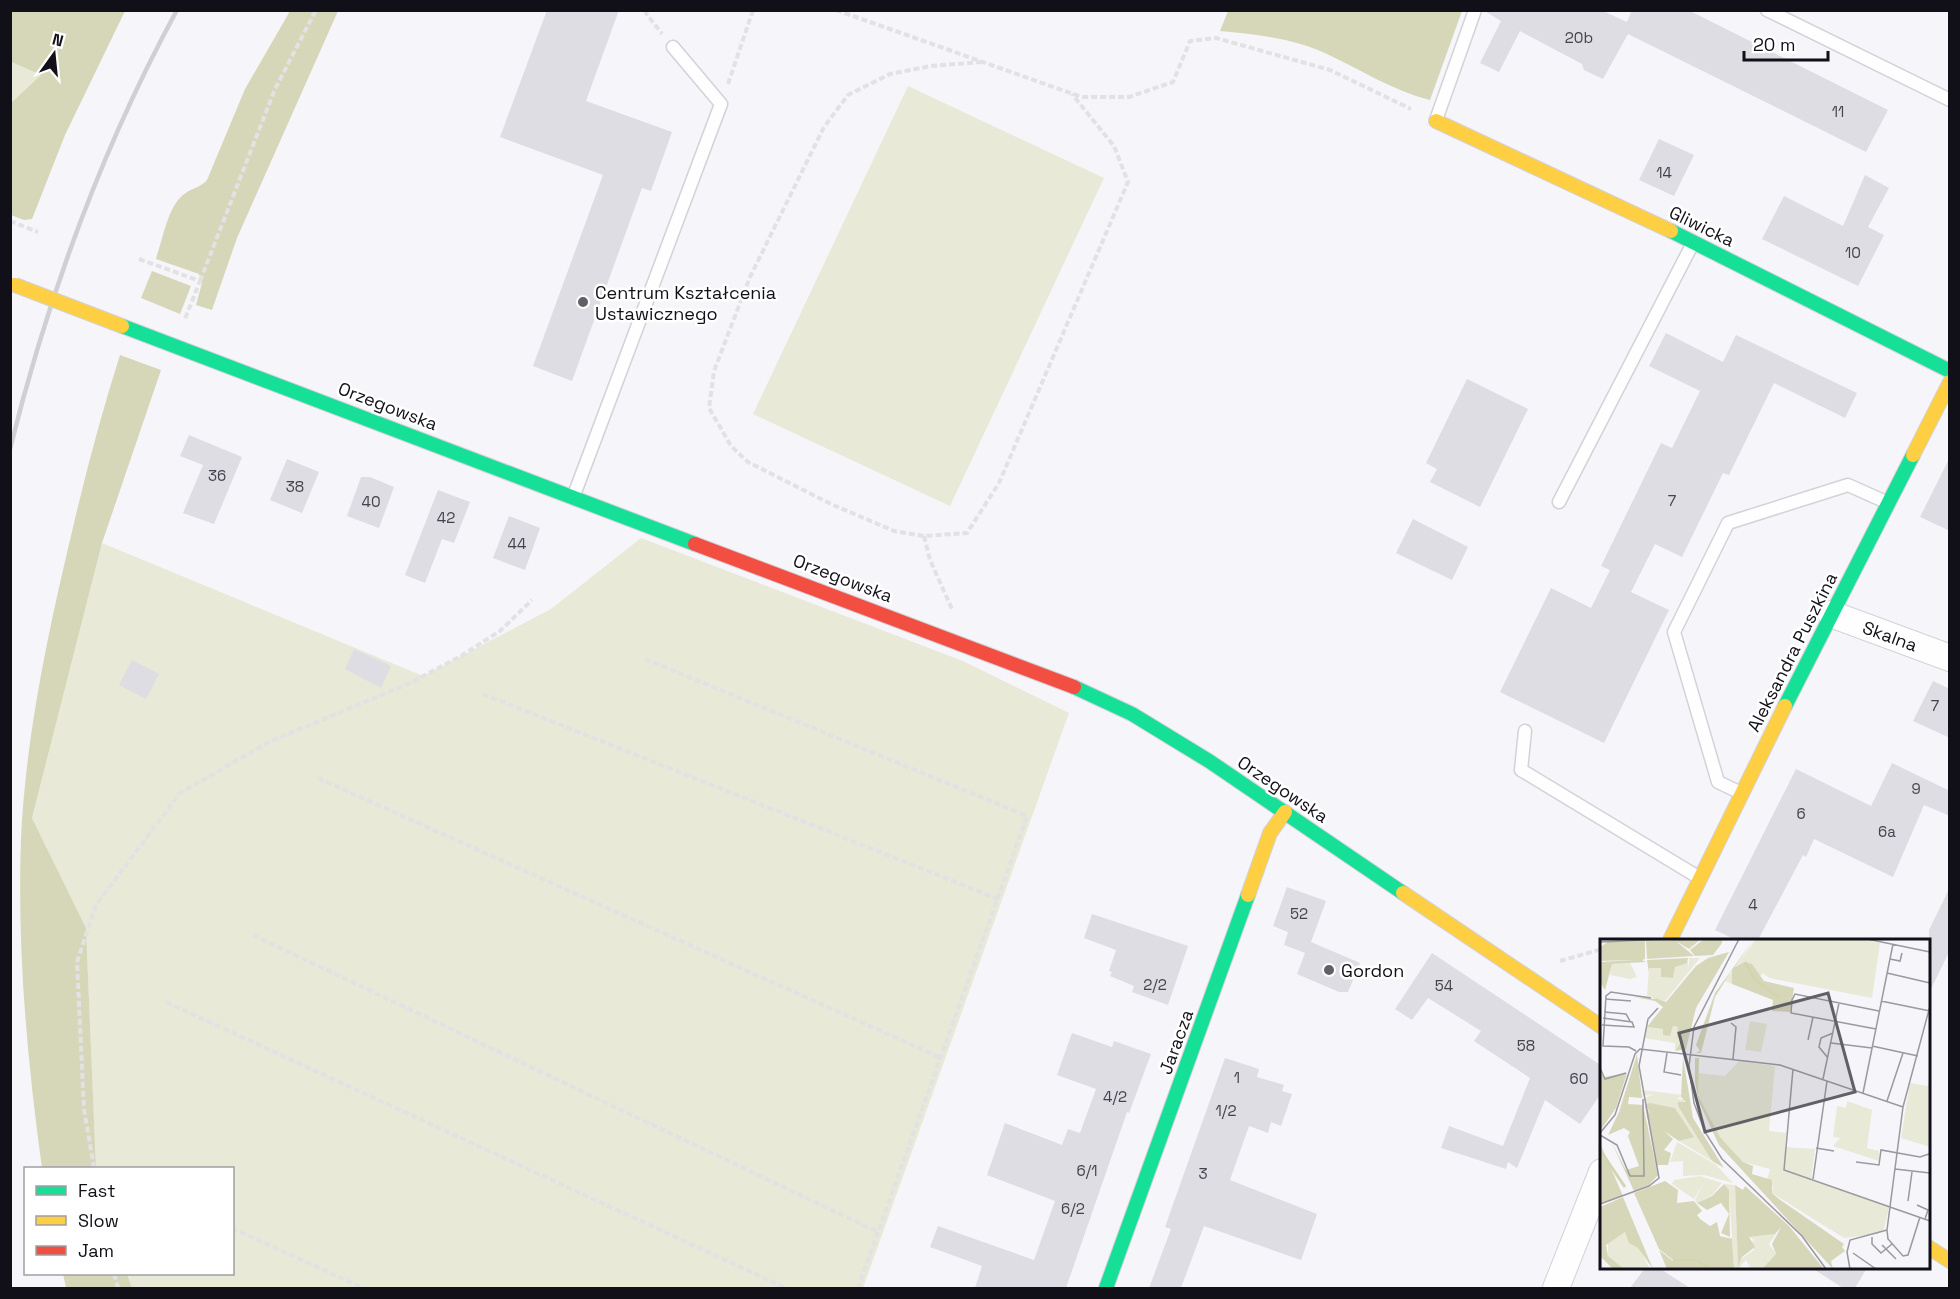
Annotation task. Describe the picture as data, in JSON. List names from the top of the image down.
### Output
{
  "streets": {
    "street": [
      "Gliwicka",
      "Orzegowska",
      "Skalna",
      "Aleksandra Puszkina",
      "Jaracza"
    ]
  },
  "crossings": [
    ["Orzegowska", "Jaracza"],
    ["Skalna", "Aleksandra Puszkina"]
  ],
  "places": ["Centrum Kształcenia Ustawicznego", "Gordon"],
  "house_numbers": [
    "20b",
    "11",
    "14",
    "10",
    "36",
    "38",
    "7",
    "40",
    "42",
    "44",
    "7",
    "9",
    "6",
    "6a",
    "4",
    "52",
    "2/2",
    "54",
    "58",
    "1",
    "60",
    "4/2",
    "1/2",
    "6/1",
    "3",
    "6/2"
  ],
  "legend": ["Fast", "Slow", "Jam"],
  "scale_bar": "20 m",
  "north": "top"
}
